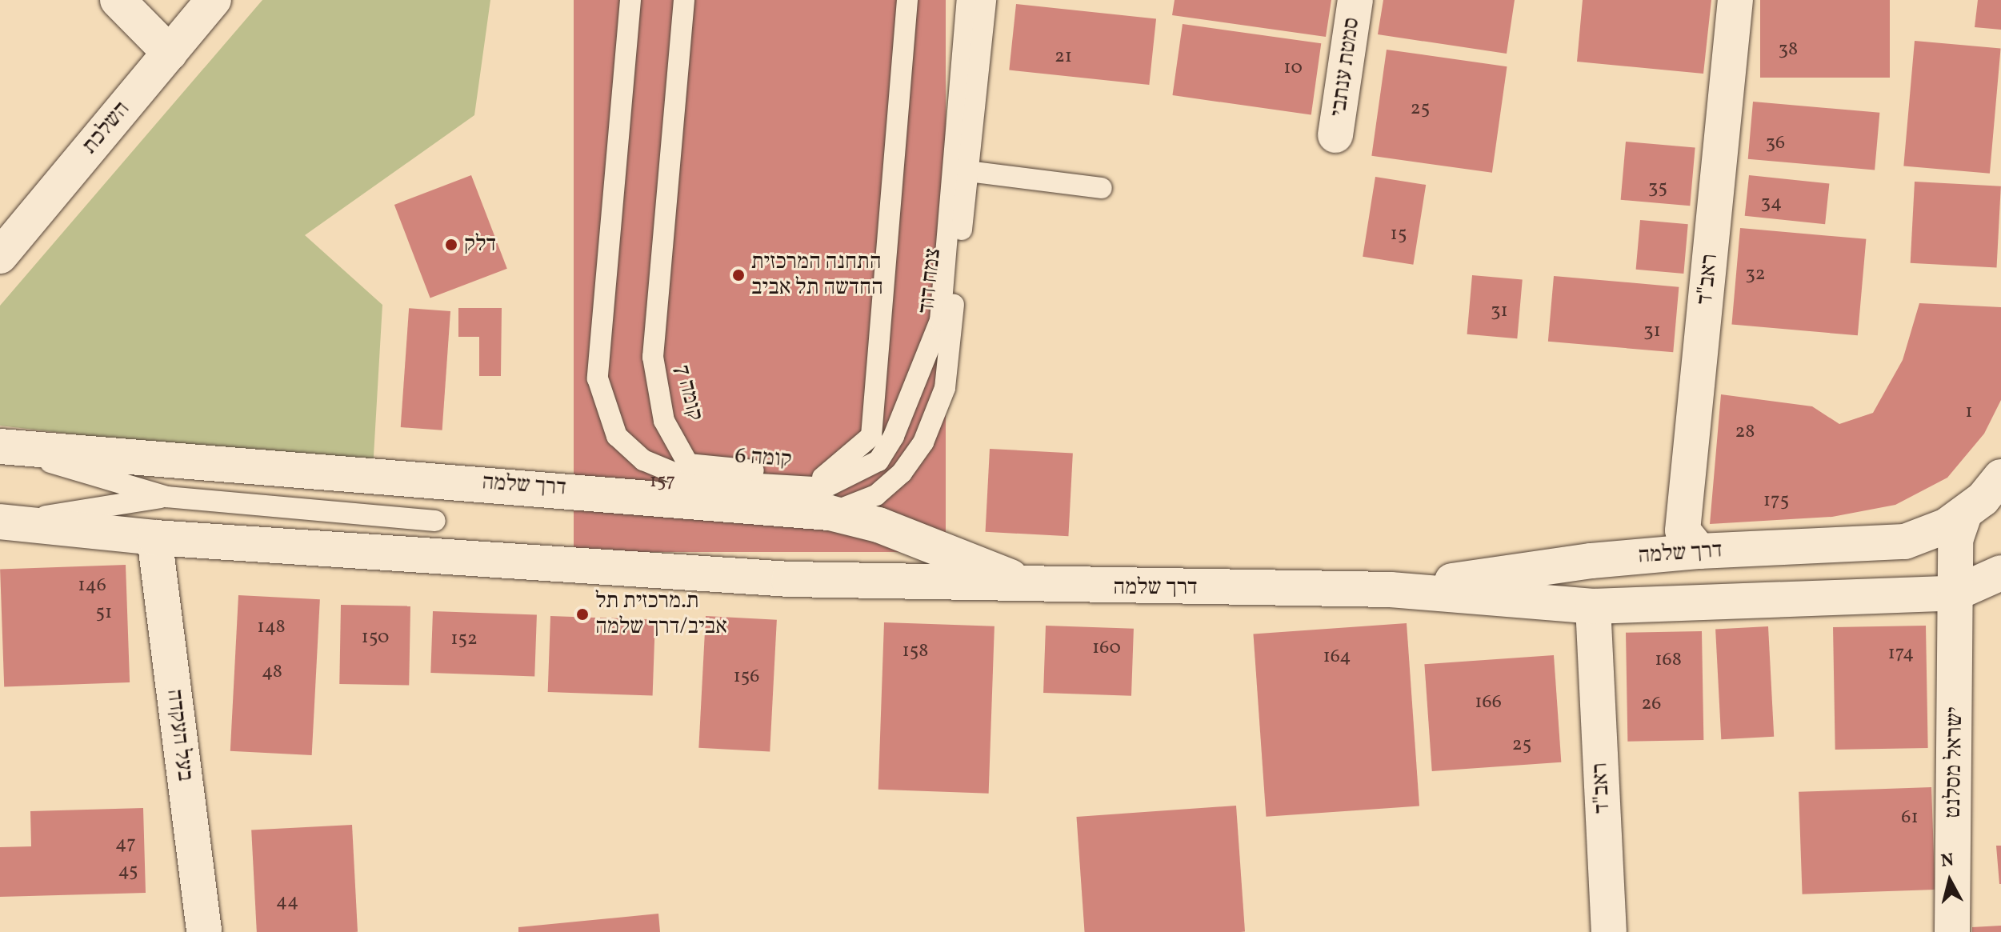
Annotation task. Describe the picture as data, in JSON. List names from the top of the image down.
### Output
{
  "streets": {
    "street": [
      "סמטת ענתבי",
      "השלכת",
      "ראב\"ד",
      "דרך שלמה",
      "בעל העקדה",
      "ישראל מסלנט"
    ],
    "lane": ["צמח דוד", "קומה 7", "קומה 6"]
  },
  "crossings": [
    ["ראב\"ד", "דרך שלמה"],
    ["צמח דוד", "דרך שלמה"],
    ["דרך שלמה", "בעל העקדה"],
    ["דרך שלמה", "ישראל מסלנט"]
  ],
  "places": ["דלק", "התחנה המרכזית החדשה תל אביב", "ת.מרכזית תל אביב/דרך שלמה"],
  "house_numbers": [
    "38",
    "21",
    "10",
    "25",
    "36",
    "35",
    "34",
    "15",
    "32",
    "31",
    "31",
    "1",
    "28",
    "157",
    "175",
    "146",
    "51",
    "148",
    "150",
    "152",
    "160",
    "158",
    "174",
    "164",
    "168",
    "48",
    "156",
    "166",
    "26",
    "25",
    "61",
    "47",
    "45",
    "44"
  ],
  "north": "top"
}
